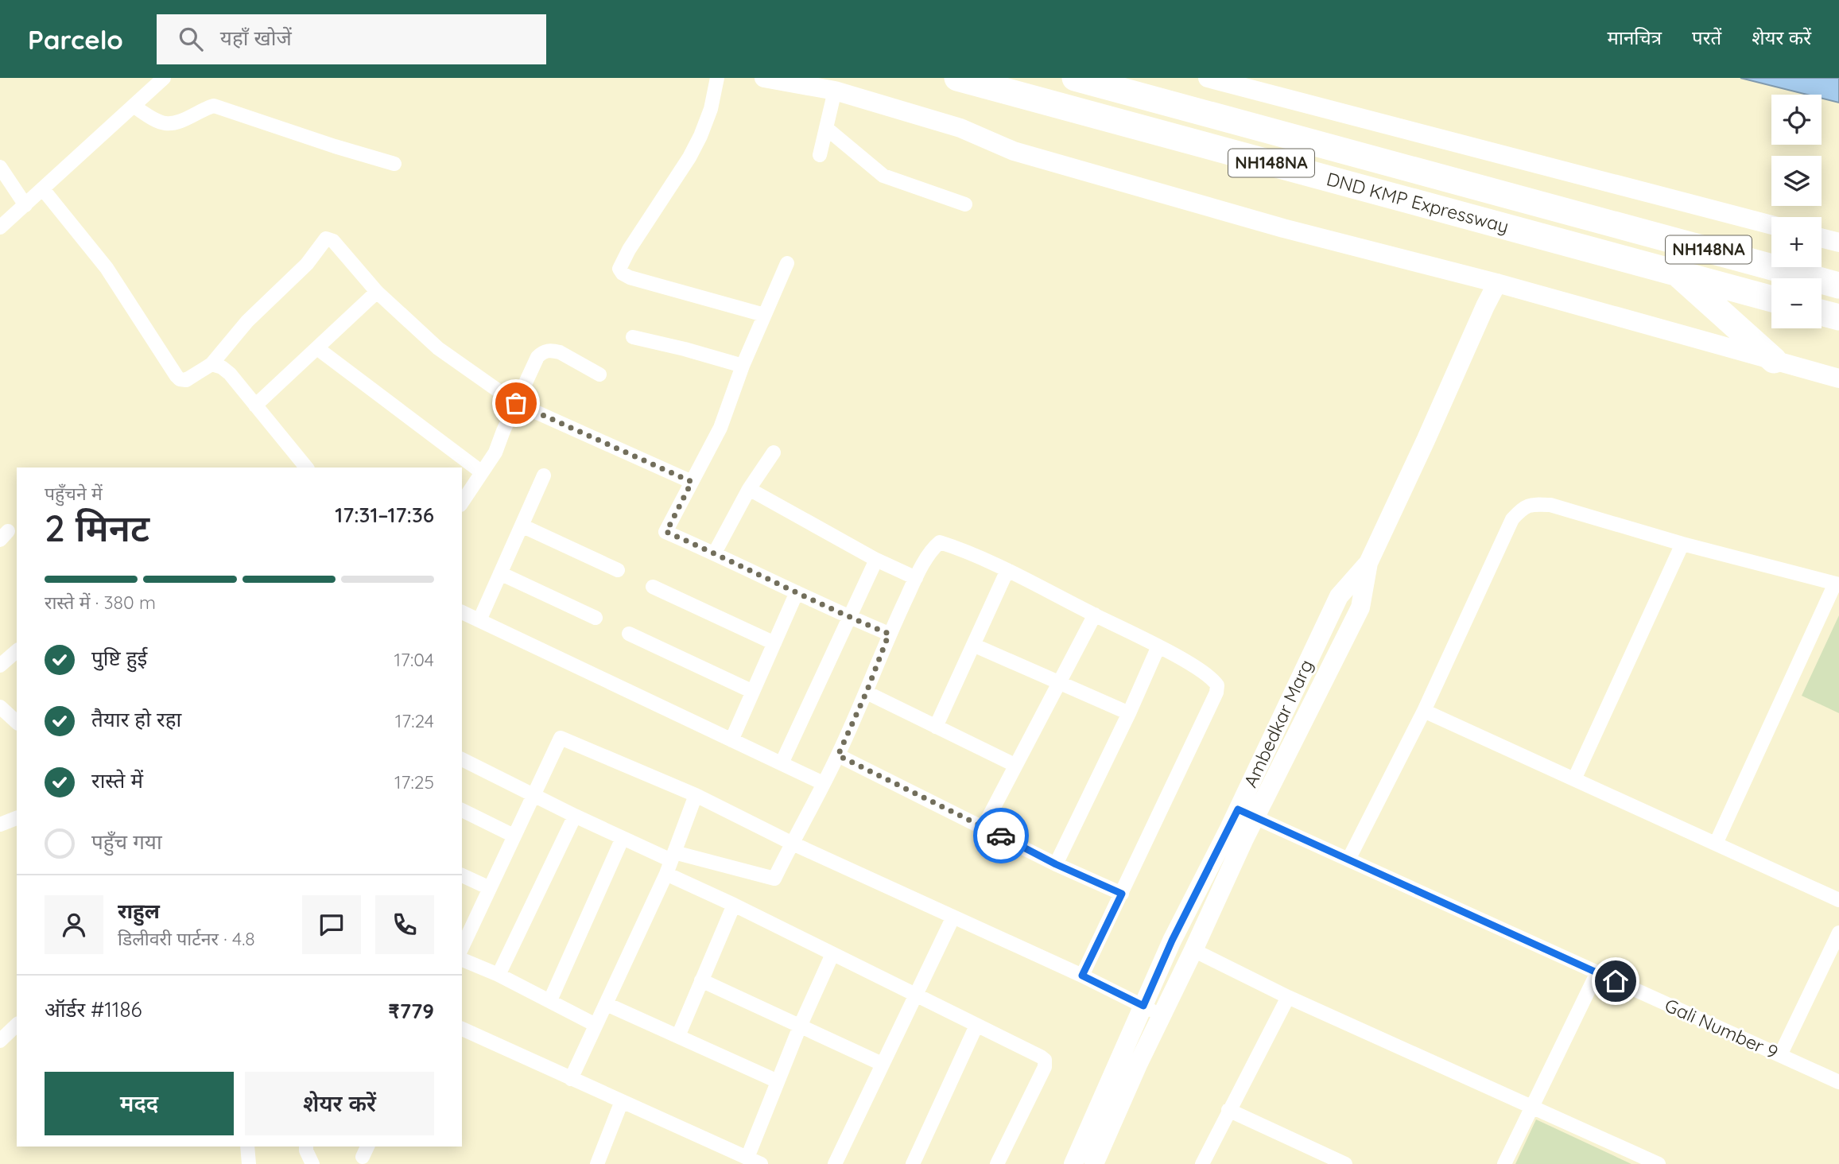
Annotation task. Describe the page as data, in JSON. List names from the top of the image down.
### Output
{
  "streets": {
    "highway": ["NH148NA", "DND KMP Expressway"],
    "street": ["Ambedkar Marg", "Gali Number 9"]
  },
  "crossings": [
    ["Ambedkar Marg", "Gali Number 9"]
  ],
  "page": {
    "header": "Parcelo",
    "search": "यहाँ खोजें",
    "nav": ["मानचित्र", "परतें", "शेयर करें"],
    "map_buttons": ["+", "−"],
    "heading": ["2 मिनट", "पहुँचने में", "17:31–17:36"],
    "panel": [
      "राहुल",
      "डिलीवरी पार्टनर · 4.8",
      "ऑर्डर #1186",
      "₹779"
    ],
    "bar": "रास्ते में · 380 m",
    "list": [
      ["पुष्टि हुई", "17:04"],
      ["तैयार हो रहा", "17:24"],
      ["रास्ते में", "17:25"],
      "पहुँच गया"
    ],
    "buttons": ["मदद", "शेयर करें"]
  }
}
